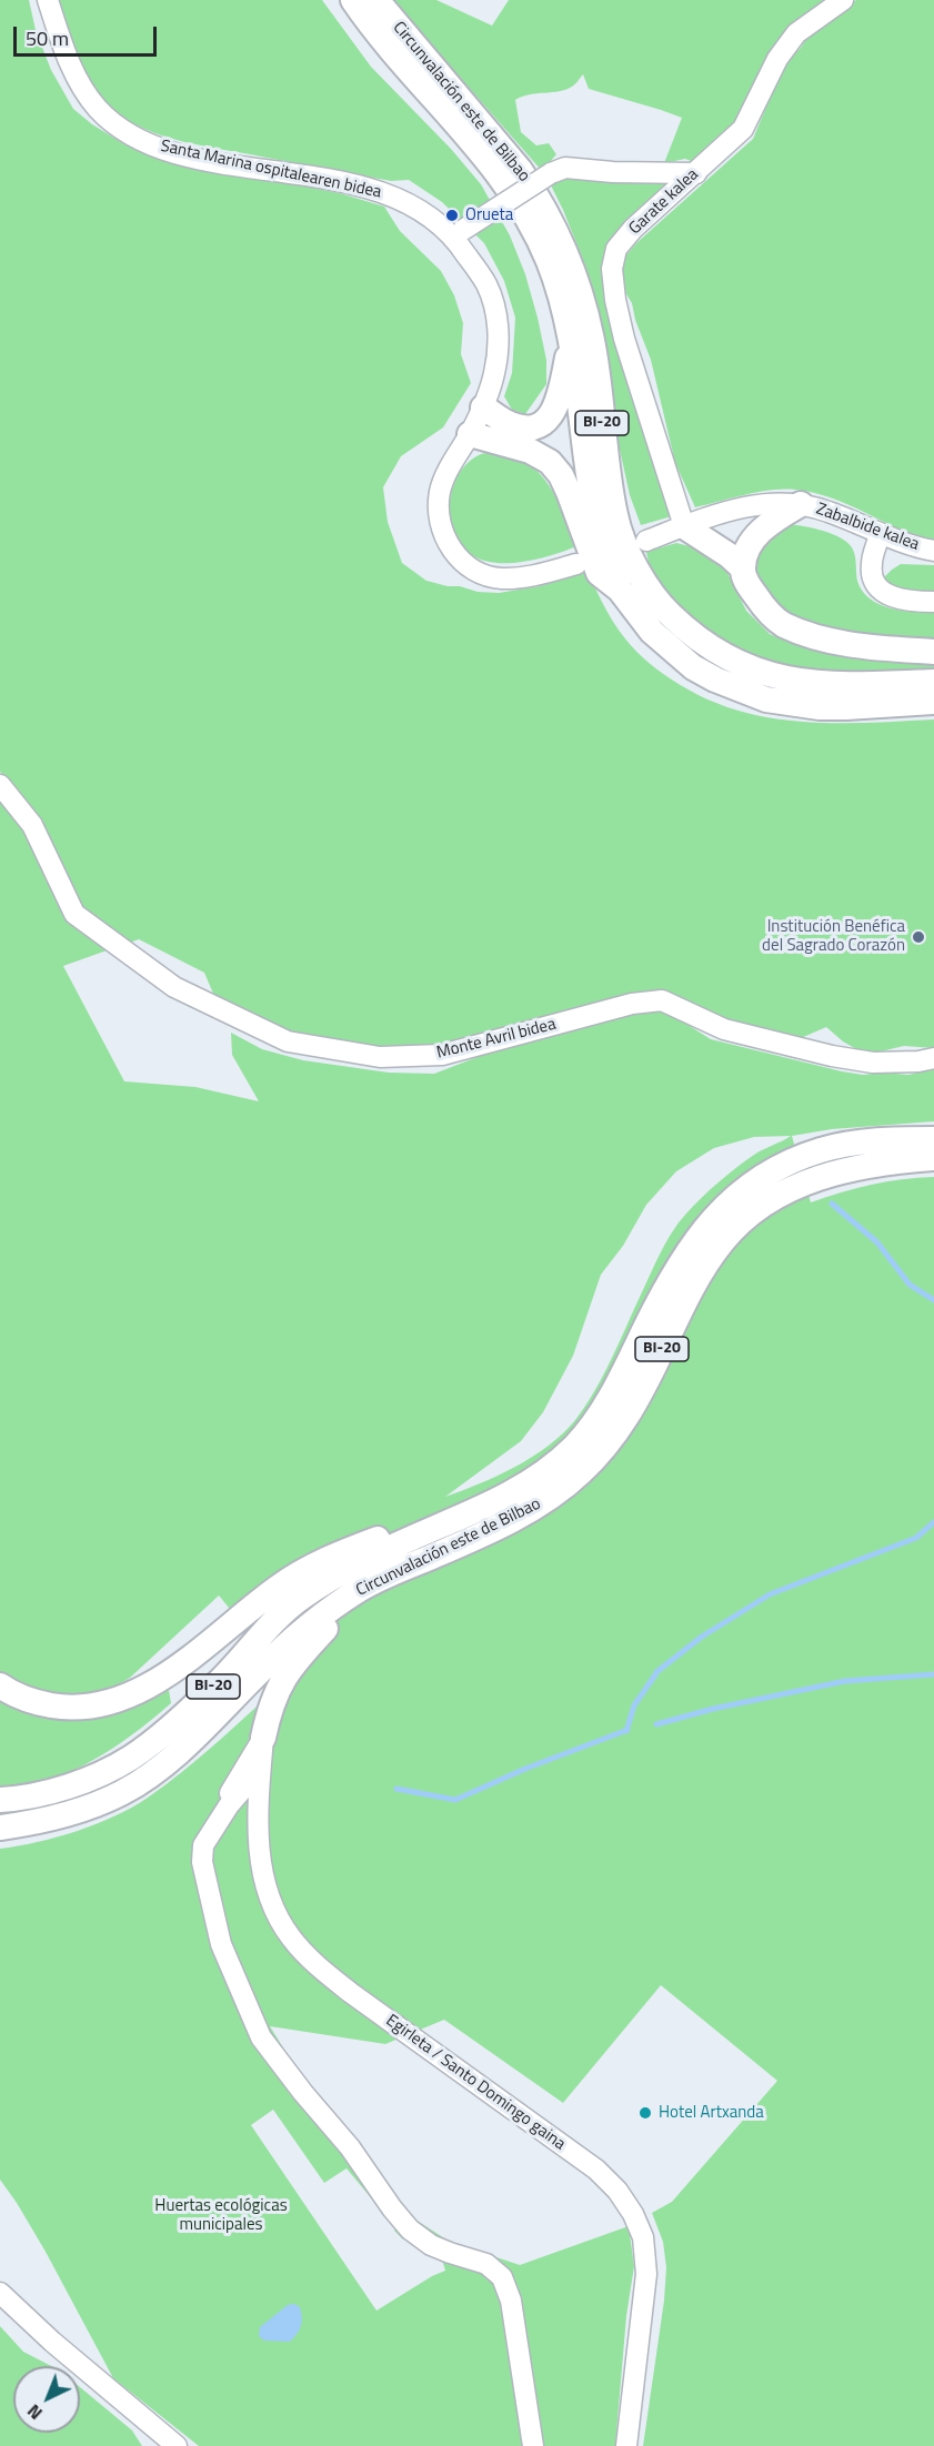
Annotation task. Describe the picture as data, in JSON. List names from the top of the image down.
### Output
{
  "streets": {
    "main road": ["Circunvalación este de Bilbao", "BI-20"],
    "street": [
      "Santa Marina ospitalearen bidea",
      "Garate kalea",
      "Zabalbide kalea",
      "Monte Avril bidea",
      "Egirleta / Santo Domingo gaina"
    ]
  },
  "crossings": [
    ["Circunvalación este de Bilbao", "BI-20"],
    ["Garate kalea", "Zabalbide kalea"]
  ],
  "parks": ["Huertas ecológicas municipales"],
  "places": ["Orueta", "Institución Benéfica del Sagrado Corazón", "Hotel Artxanda"],
  "scale_bar": "50 m",
  "north": "bottom left"
}
